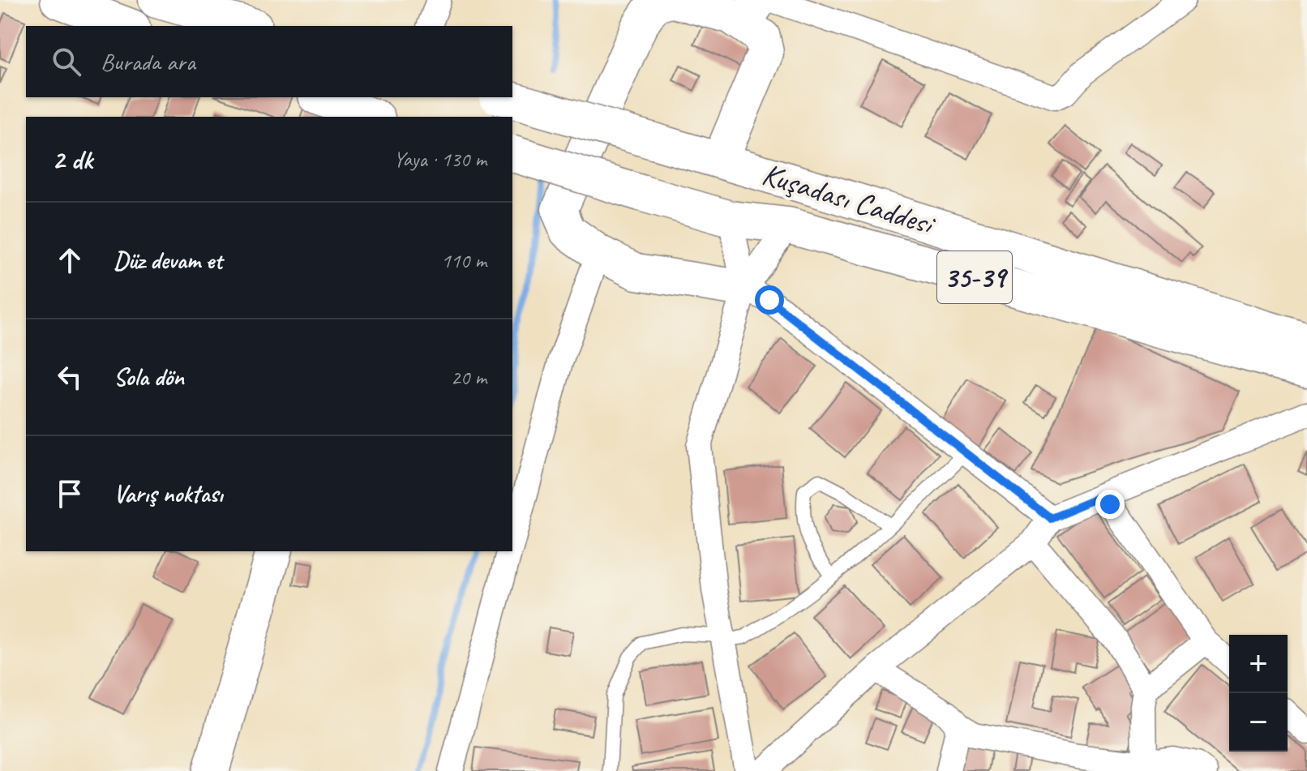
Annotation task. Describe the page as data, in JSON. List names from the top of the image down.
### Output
{
  "streets": {
    "main road": ["Kuşadası Caddesi", "35-39"]
  },
  "page": {
    "search": "Burada ara",
    "heading": ["2 dk", "Yaya · 130 m"],
    "list": [
      ["Düz devam et", "110 m"],
      ["Sola dön", "20 m"],
      "Varış noktası"
    ],
    "map_buttons": ["+", "−"]
  }
}
